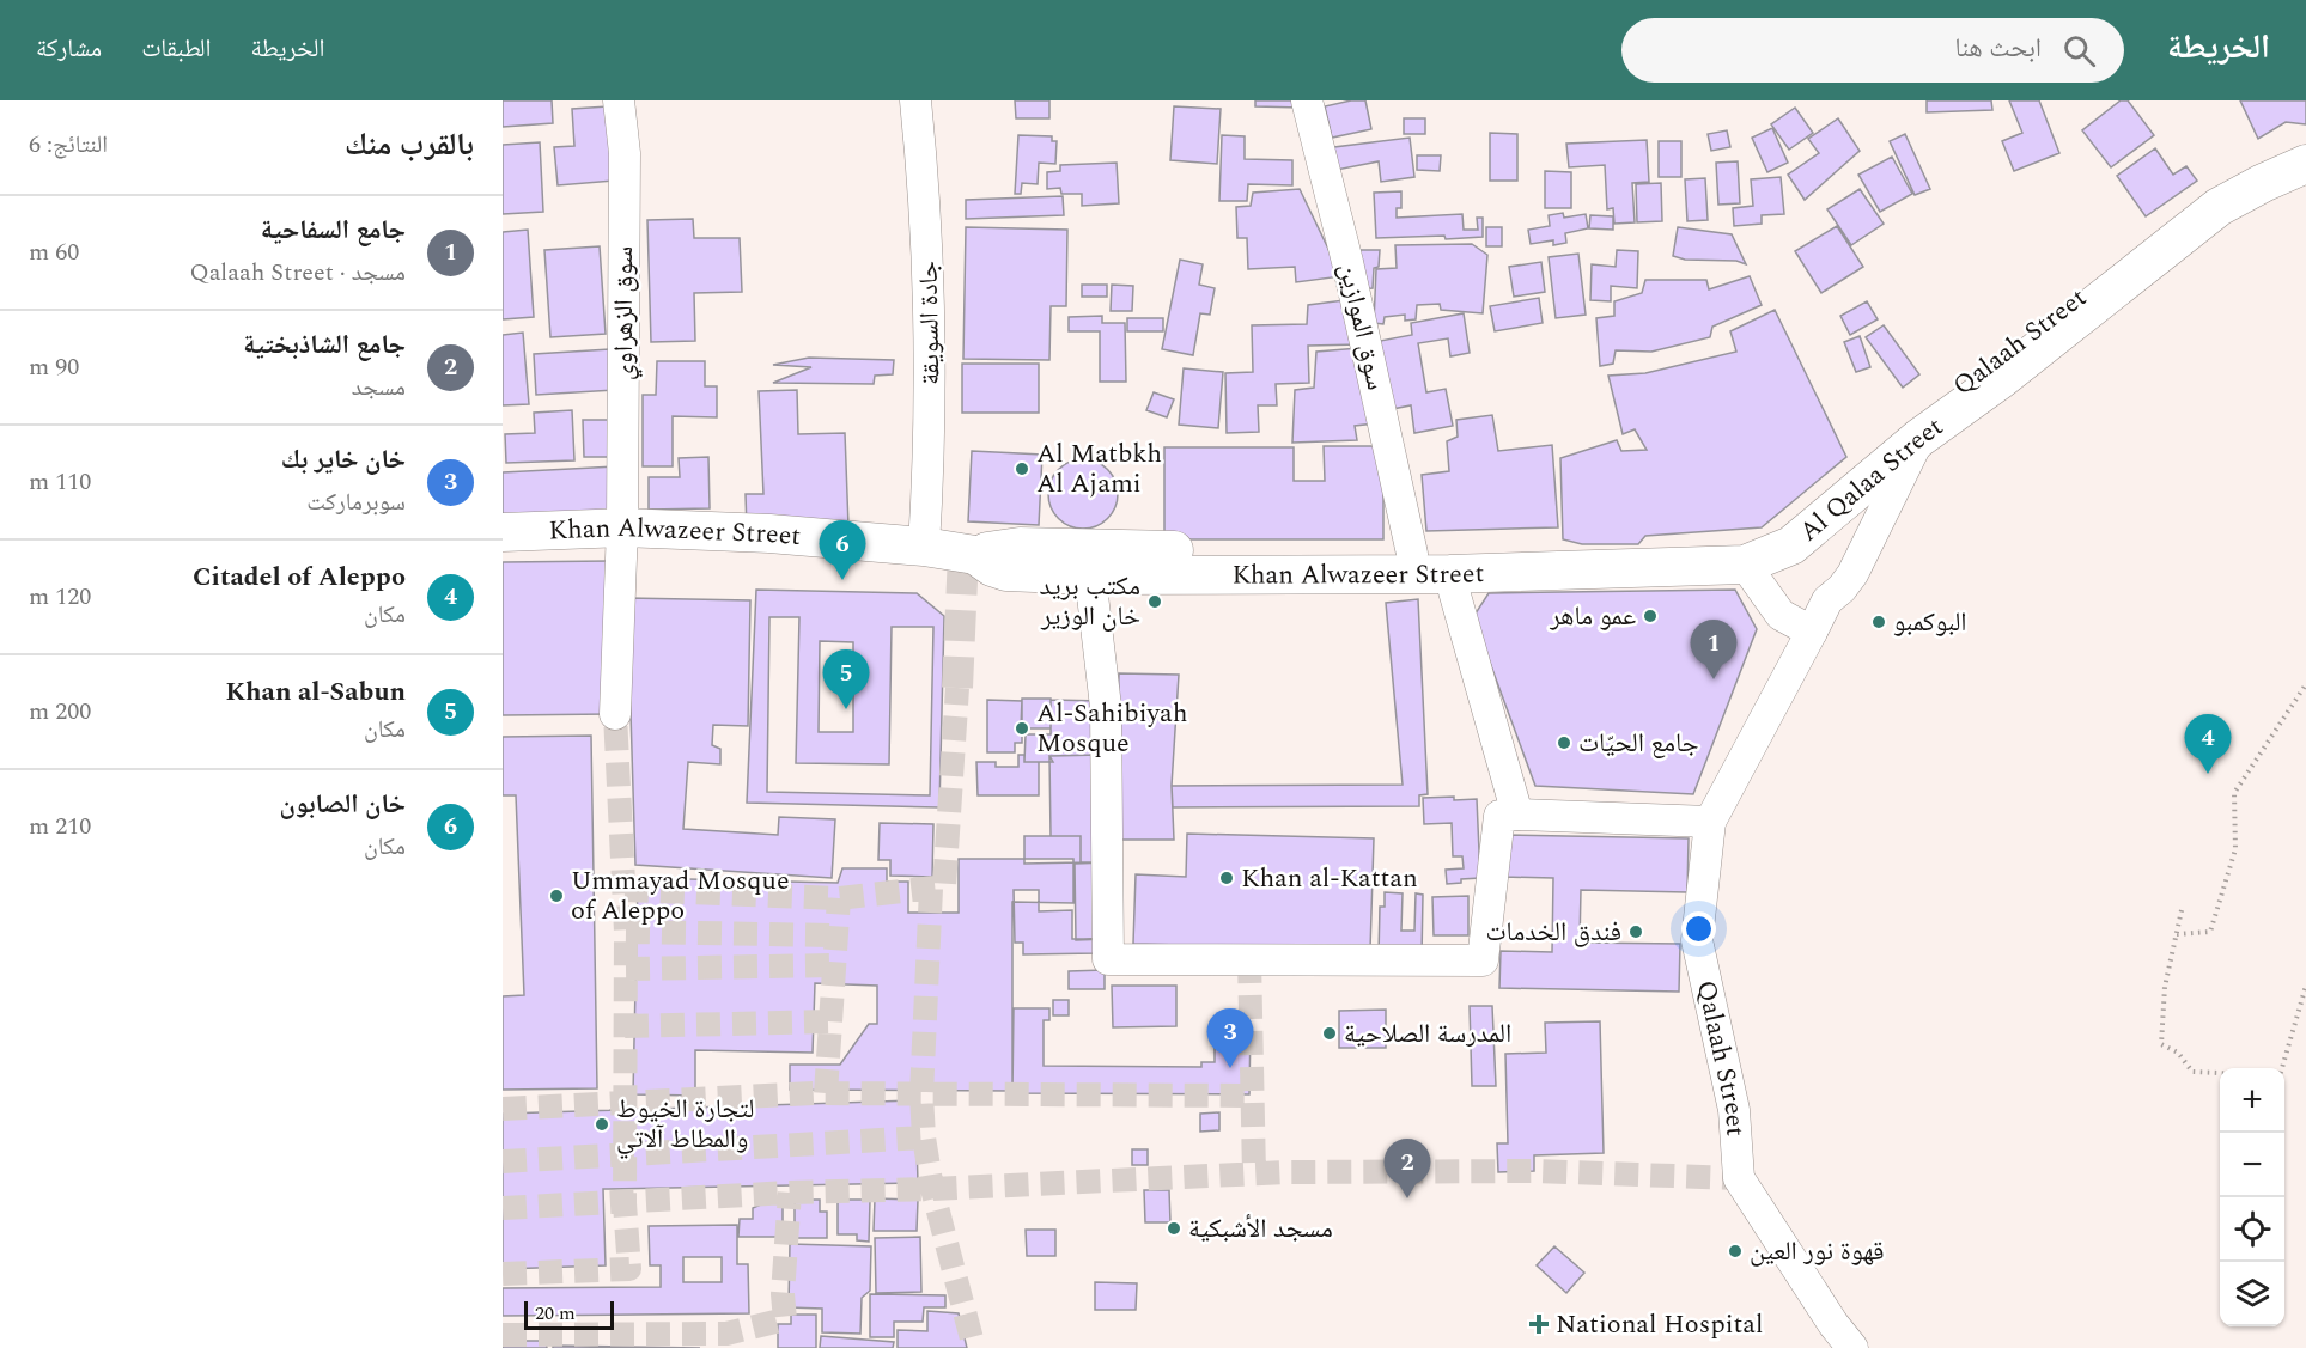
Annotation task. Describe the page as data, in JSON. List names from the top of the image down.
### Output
{
  "streets": {
    "street": [
      "سوق الزهراوي",
      "جادة السويقة",
      "سوق الموازين",
      "Qalaah Street",
      "Al Qalaa Street",
      "Khan Alwazeer Street"
    ]
  },
  "crossings": [
    ["سوق الزهراوي", "Khan Alwazeer Street"],
    ["جادة السويقة", "Khan Alwazeer Street"],
    ["سوق الموازين", "Khan Alwazeer Street"],
    ["Qalaah Street", "Al Qalaa Street"],
    ["Qalaah Street", "Khan Alwazeer Street"],
    ["Al Qalaa Street", "Khan Alwazeer Street"]
  ],
  "places": {
    "other": [
      "Al Matbkh Al Ajami",
      "مكتب بريد خان الوزير",
      "عمو ماهر",
      "البوكمبو",
      "Al-Sahibiyah Mosque",
      "جامع الحيّات",
      "Khan al-Kattan",
      "Ummayad Mosque of Aleppo",
      "فندق الخدمات",
      "المدرسة الصلاحية",
      "لتجارة الخيوط والمطاط آلاتي",
      "مسجد الأشبكية",
      "قهوة نور العين"
    ],
    "health": ["National Hospital"]
  },
  "scale_bar": "20 m",
  "page": {
    "header": "الخريطة",
    "search": "ابحث هنا",
    "nav": ["الخريطة", "الطبقات", "مشاركة"],
    "heading": ["بالقرب منك", "النتائج: 6"],
    "list": [
      {
        "mark": "1",
        "name": "جامع السفاحية",
        "note": "مسجد · Qalaah Street",
        "value": "60 m"
      },
      {
        "mark": "2",
        "name": "جامع الشاذبختية",
        "note": "مسجد",
        "value": "90 m"
      },
      {
        "mark": "3",
        "name": "خان خاير بك",
        "note": "سوبرماركت",
        "value": "110 m"
      },
      {
        "mark": "4",
        "name": "Citadel of Aleppo",
        "note": "مكان",
        "value": "120 m"
      },
      {
        "mark": "5",
        "name": "Khan al-Sabun",
        "note": "مكان",
        "value": "200 m"
      },
      {
        "mark": "6",
        "name": "خان الصابون",
        "note": "مكان",
        "value": "210 m"
      }
    ],
    "pins": [
      "6",
      "1",
      "5",
      "4",
      "3",
      "2"
    ],
    "map_buttons": ["+", "−"],
    "scale": "20 m"
  }
}
